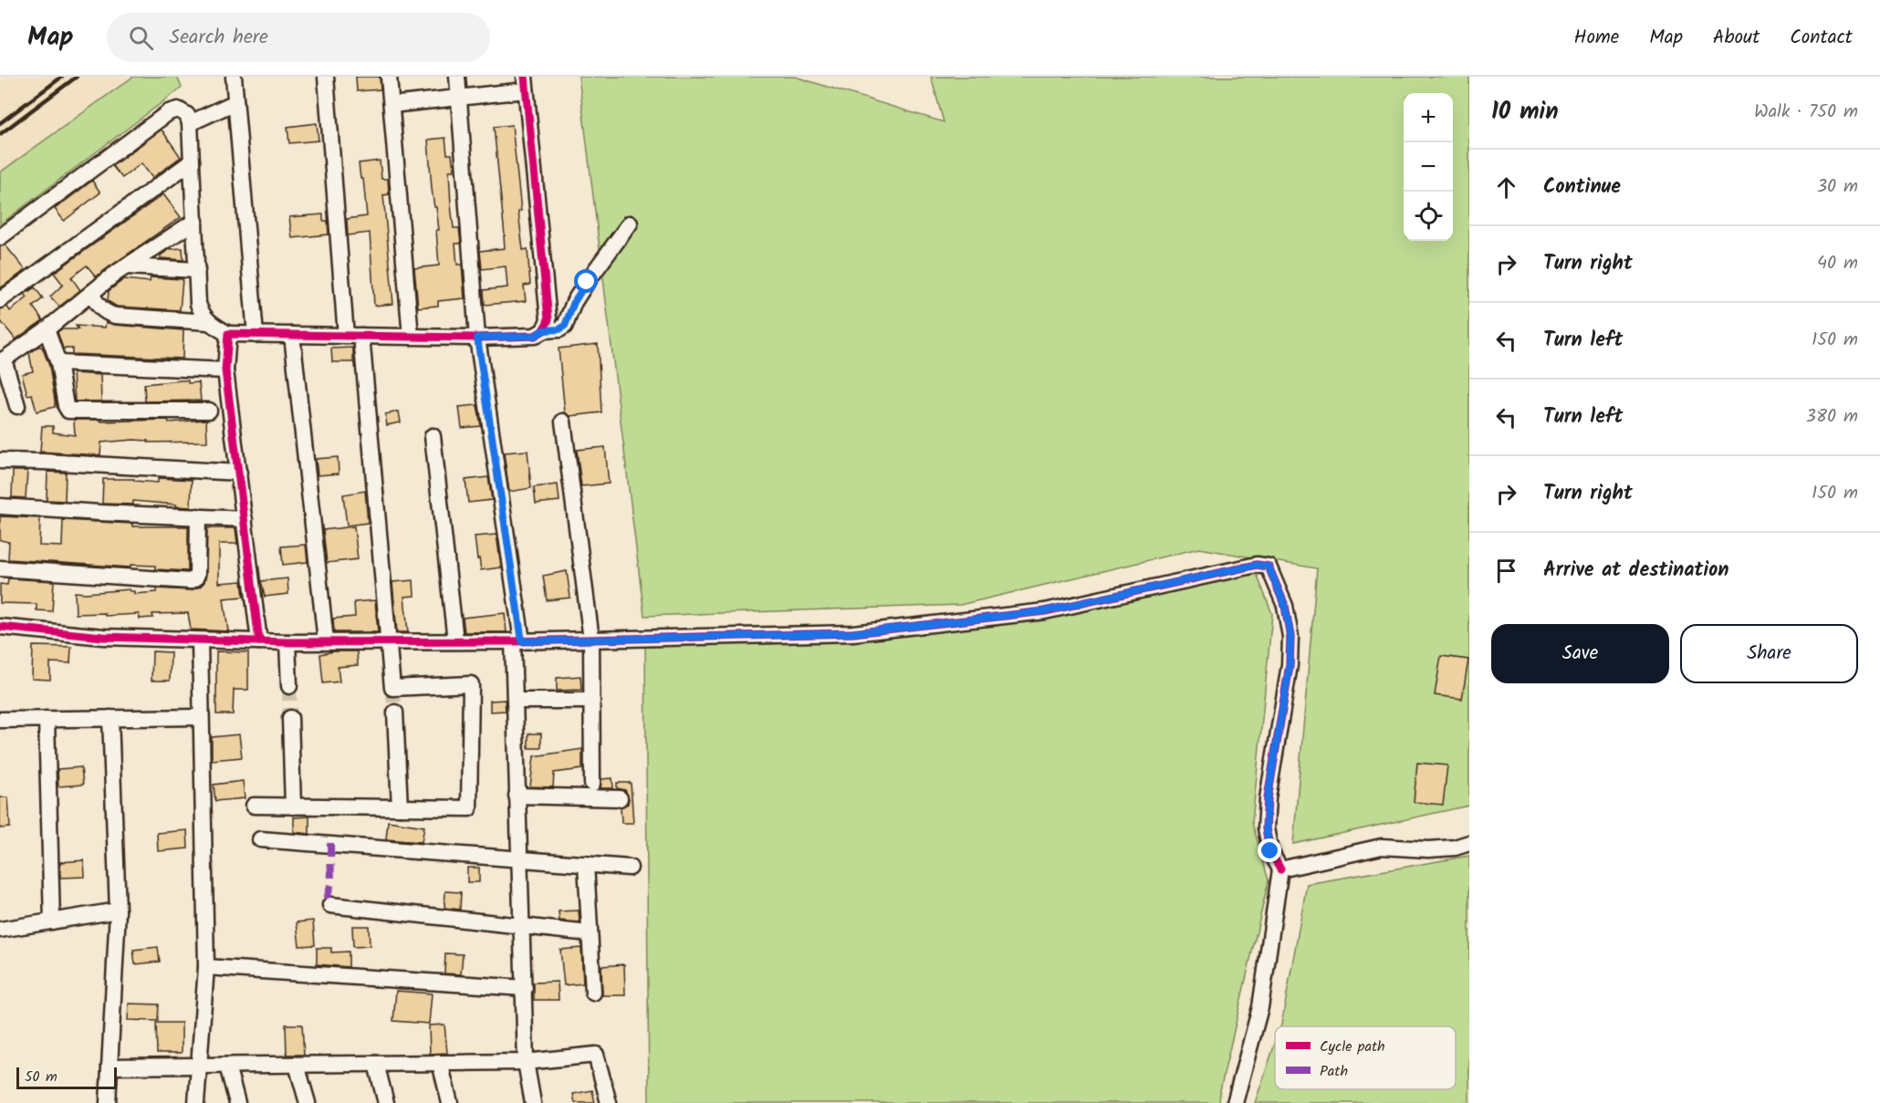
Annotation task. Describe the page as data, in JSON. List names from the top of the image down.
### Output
{
  "legend": ["Cycle path", "Path"],
  "scale_bar": "50 m",
  "page": {
    "header": "Map",
    "search": "Search here",
    "nav": [
      "Home",
      "Map",
      "About",
      "Contact"
    ],
    "heading": ["10 min", "Walk · 750 m"],
    "map_buttons": ["+", "−"],
    "list": [
      ["Continue", "30 m"],
      ["Turn right", "40 m"],
      ["Turn left", "150 m"],
      ["Turn left", "380 m"],
      ["Turn right", "150 m"],
      "Arrive at destination"
    ],
    "buttons": ["Save", "Share"],
    "scale": "50 m"
  }
}
